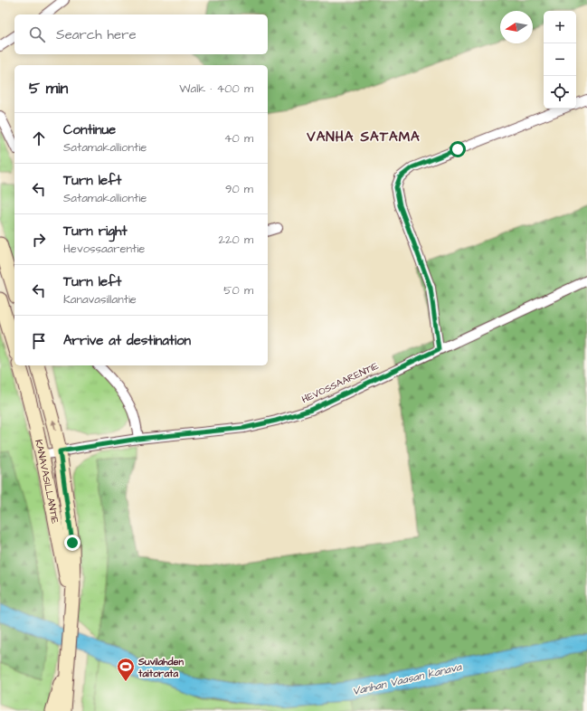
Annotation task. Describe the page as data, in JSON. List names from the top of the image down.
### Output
{
  "streets": {
    "main road": ["KANAVASILLANTIE"],
    "street": ["HEVOSSAARENTIE"]
  },
  "crossings": [
    ["HEVOSSAARENTIE", "KANAVASILLANTIE"]
  ],
  "districts": ["VANHA SATAMA"],
  "water": ["Vanhan Vaasan kanava"],
  "places": {
    "sports": ["Suvilahden taitorata"]
  },
  "north": "left",
  "page": {
    "map_buttons": ["+", "−"],
    "search": "Search here",
    "heading": ["5 min", "Walk · 400 m"],
    "list": [
      ["Continue", "Satamakalliontie", "40 m"],
      ["Turn left", "Satamakalliontie", "90 m"],
      ["Turn right", "Hevossaarentie", "220 m"],
      ["Turn left", "Kanavasillantie", "50 m"],
      "Arrive at destination"
    ]
  }
}
